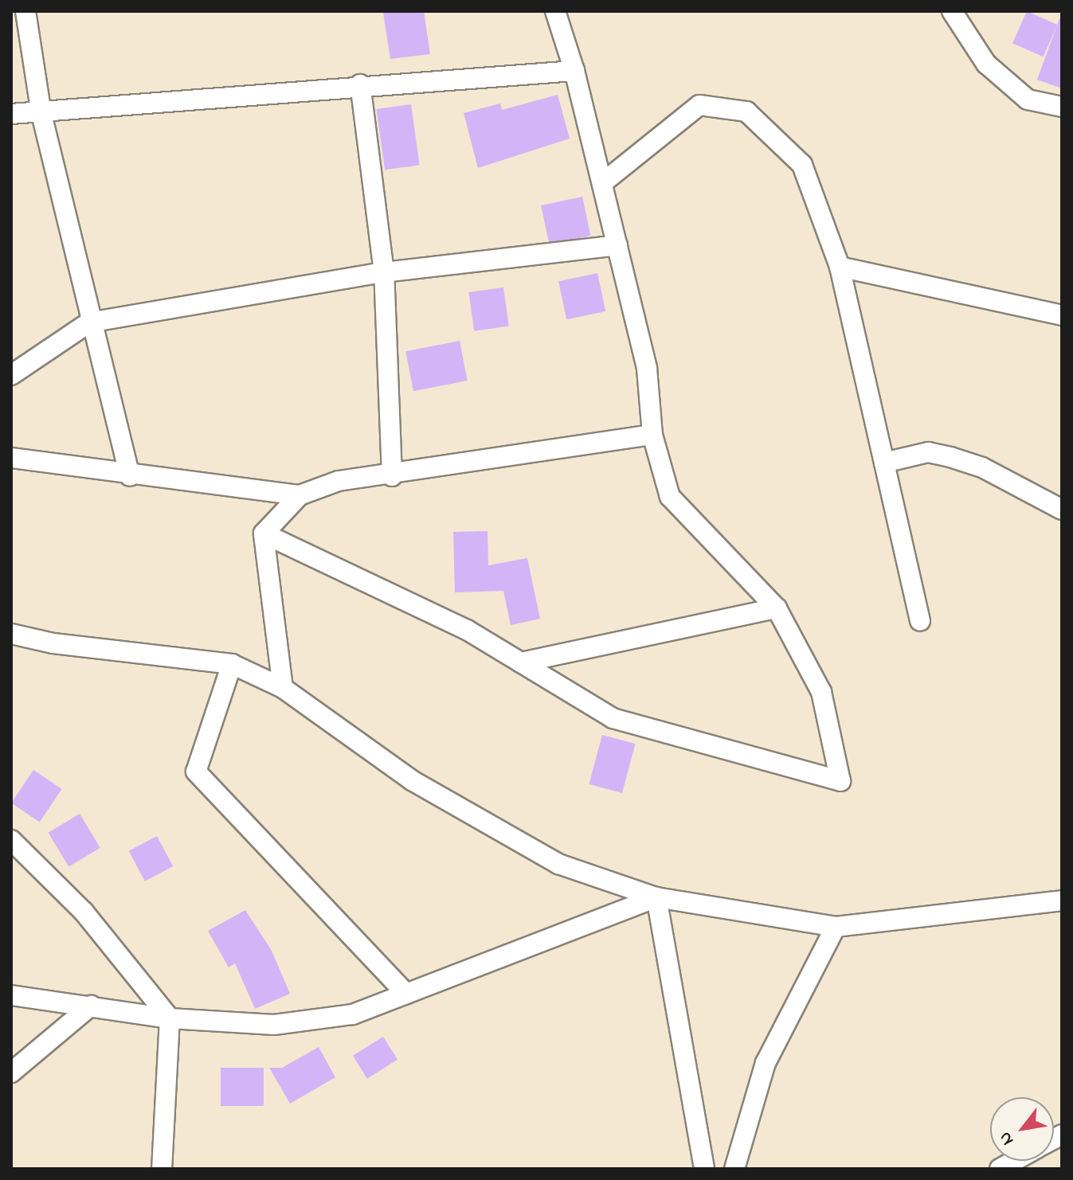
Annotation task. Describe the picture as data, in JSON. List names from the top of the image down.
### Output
{
  "north": "bottom left"
}
